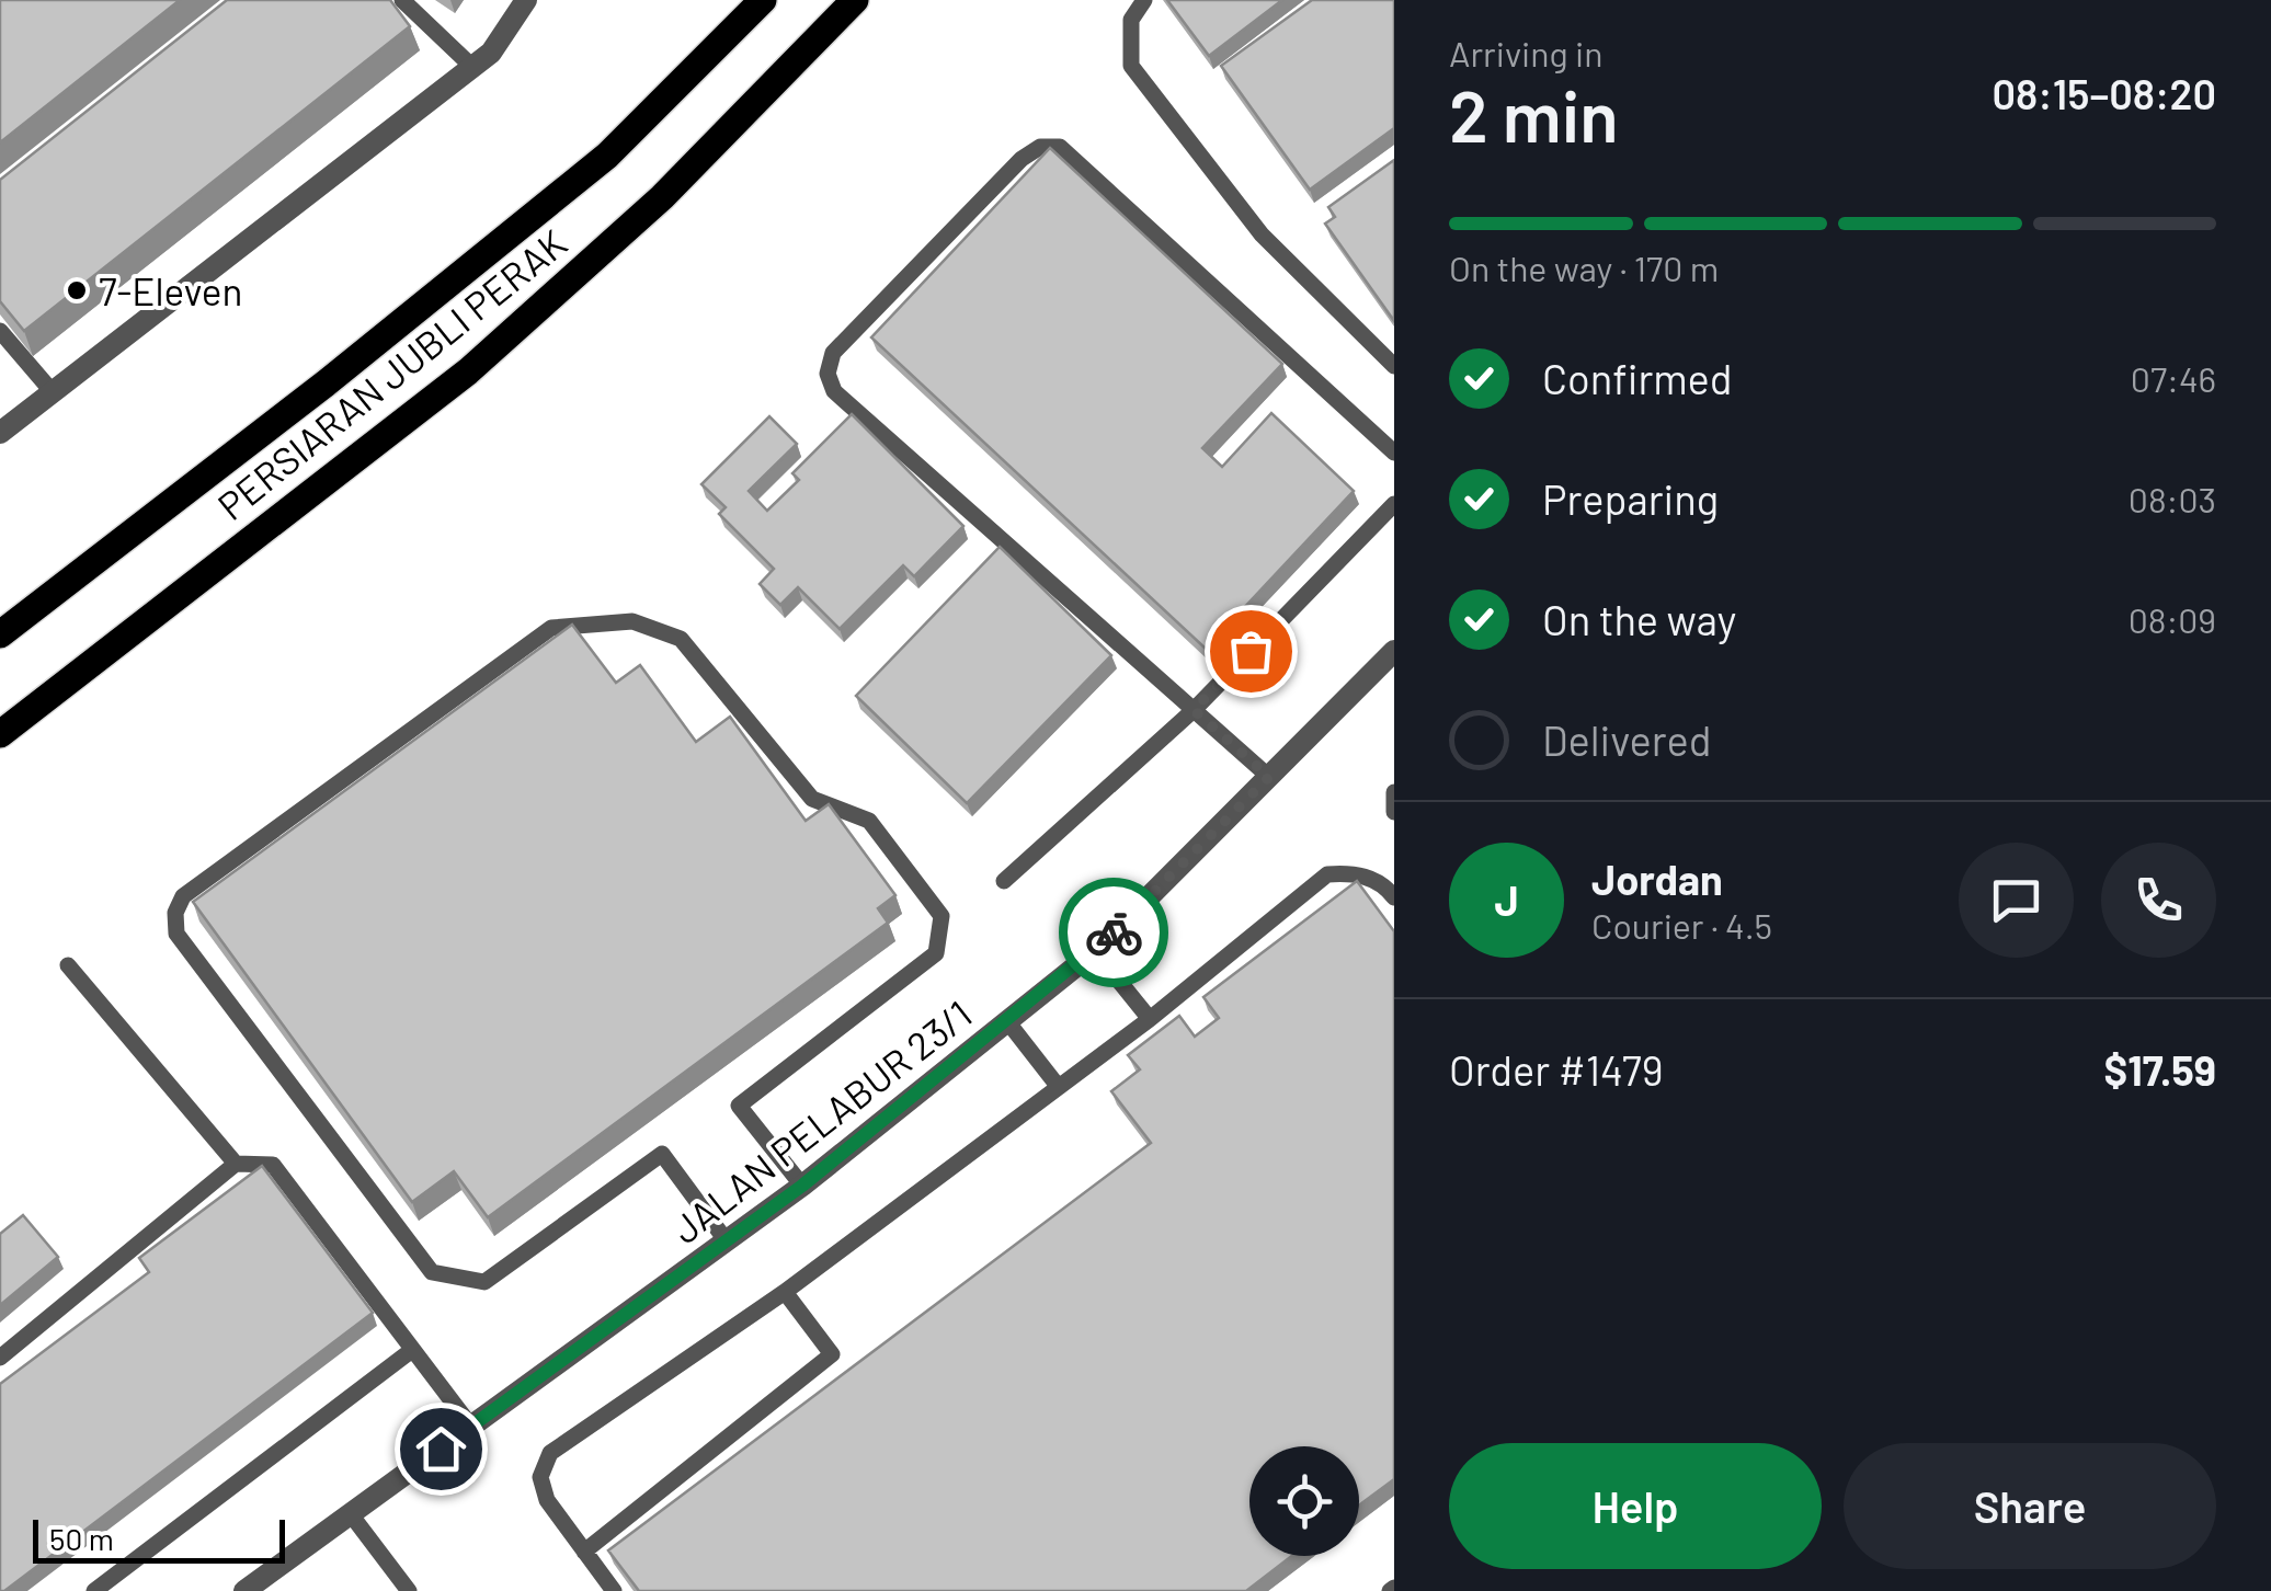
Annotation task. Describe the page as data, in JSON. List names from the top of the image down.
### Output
{
  "streets": {
    "main road": ["PERSIARAN JUBLI PERAK"],
    "street": ["JALAN PELABUR 23/1"]
  },
  "places": ["7-Eleven"],
  "scale_bar": "50 m",
  "page": {
    "heading": ["2 min", "Arriving in", "08:15–08:20"],
    "panel": [
      "Jordan",
      "Courier · 4.5",
      "Order #1479",
      "$17.59"
    ],
    "bar": "On the way · 170 m",
    "list": [
      ["Confirmed", "07:46"],
      ["Preparing", "08:03"],
      ["On the way", "08:09"],
      "Delivered"
    ],
    "round": "J",
    "buttons": ["Help", "Share"],
    "scale": "50 m"
  }
}
